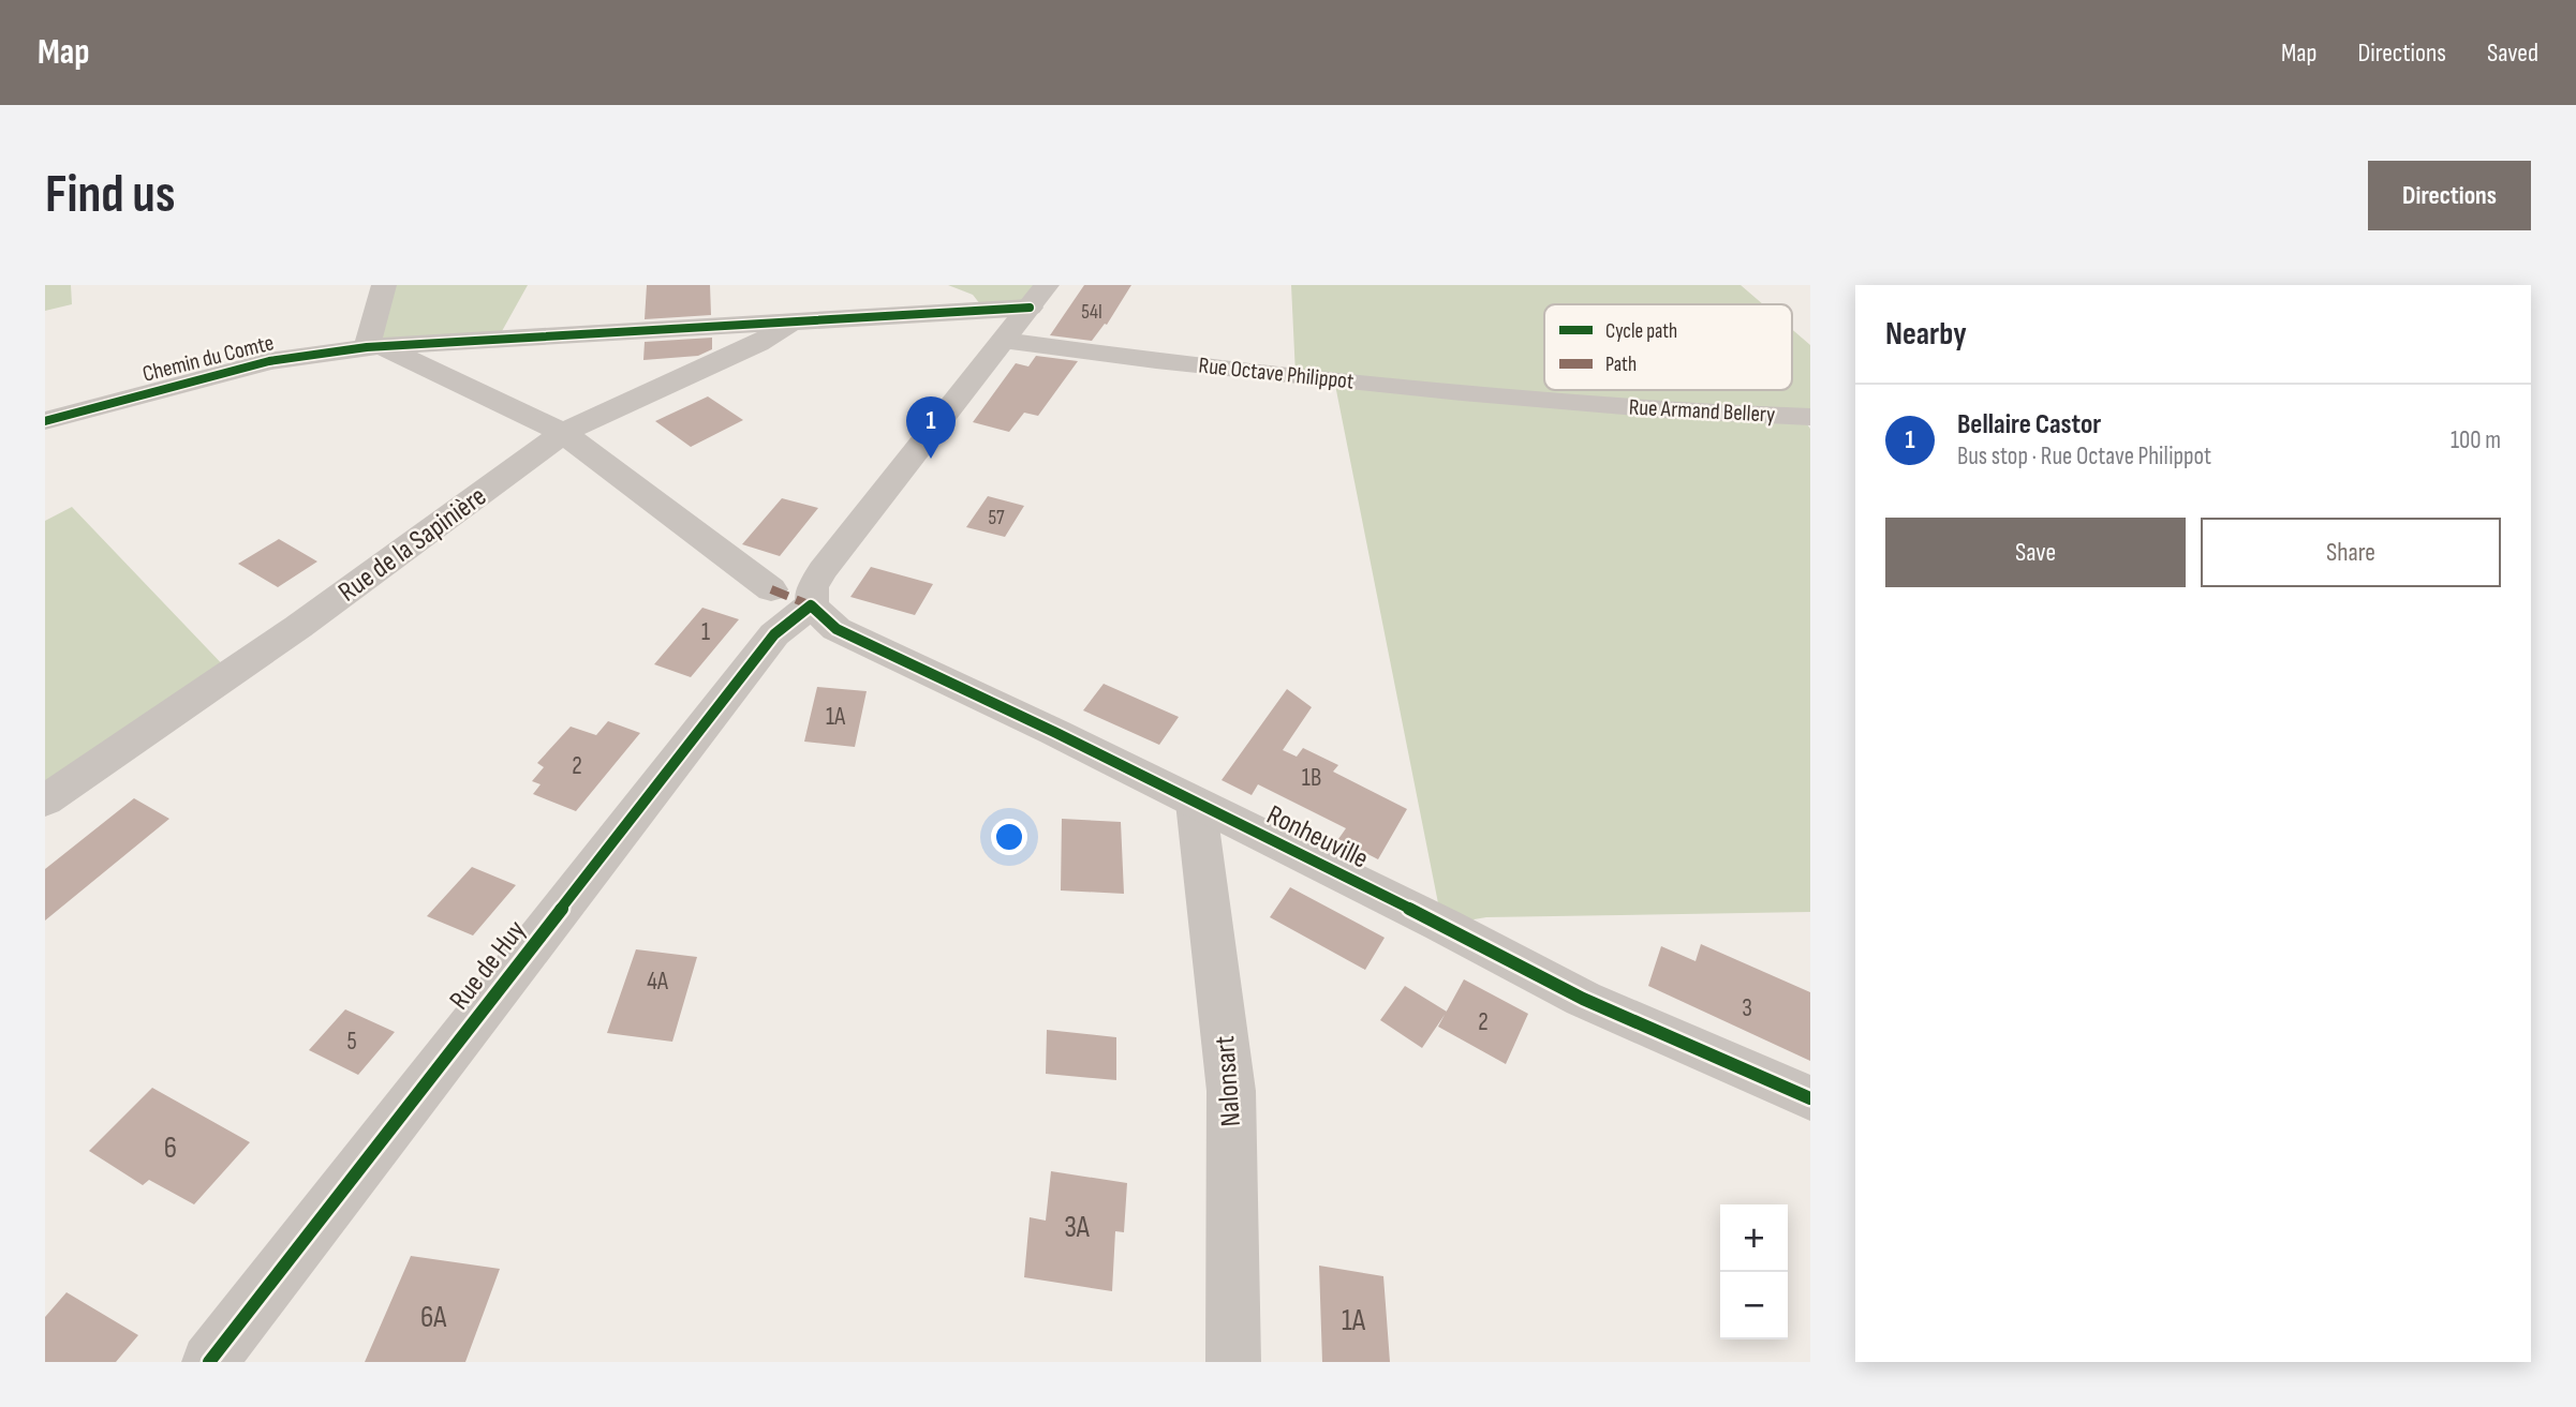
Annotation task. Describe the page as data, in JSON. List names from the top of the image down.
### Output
{
  "streets": {
    "street": [
      "Chemin du Comte",
      "Rue Octave Philippot",
      "Rue Armand Bellery",
      "Rue de la Sapinière",
      "Ronheuville",
      "Rue de Huy",
      "Nalonsart"
    ]
  },
  "crossings": [
    ["Chemin du Comte", "Rue de la Sapinière"],
    ["Chemin du Comte", "Ronheuville"],
    ["Rue Octave Philippot", "Rue Armand Bellery"],
    ["Rue de la Sapinière", "Ronheuville"],
    ["Ronheuville", "Rue de Huy"],
    ["Ronheuville", "Nalonsart"]
  ],
  "house_numbers": [
    "54I",
    "57",
    "1",
    "1A",
    "2",
    "1B",
    "4A",
    "3",
    "2",
    "5",
    "6",
    "3A",
    "6A",
    "1A"
  ],
  "legend": ["Cycle path", "Path"],
  "page": {
    "header": "Map",
    "nav": ["Map", "Directions", "Saved"],
    "buttons": [
      "Directions",
      ["Save", "Share"]
    ],
    "title": "Find us",
    "heading": "Nearby",
    "list": [
      {
        "mark": "1",
        "name": "Bellaire Castor",
        "note": "Bus stop · Rue Octave Philippot",
        "value": "100 m"
      }
    ],
    "pins": "1",
    "map_buttons": ["+", "−"]
  }
}
